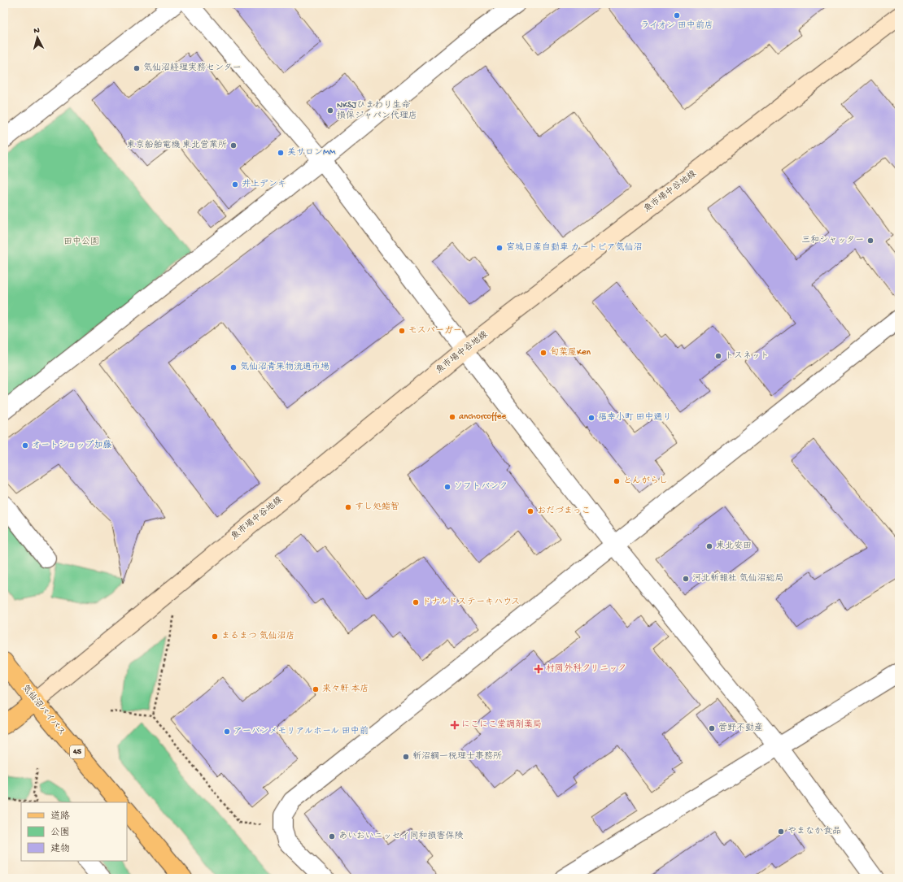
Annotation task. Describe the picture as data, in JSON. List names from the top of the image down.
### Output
{
  "streets": {
    "main road": ["気仙沼バイパス", "45"],
    "street": ["魚市場中谷地線"]
  },
  "crossings": [
    ["魚市場中谷地線", "気仙沼バイパス"]
  ],
  "parks": ["田中公園"],
  "places": {
    "other": [
      "ライオン 田中前店",
      "気仙沼経理実務センター",
      "NKSJひまわり生命 損保ジャパン代理店",
      "東京船舶電機 東北営業所",
      "美サロンMM",
      "井上デンキ",
      "三和シャッター",
      "宮城日産自動車 カートピア気仙沼",
      "モスバーガー",
      "旬菜屋Ken",
      "トスネット",
      "気仙沼青果物流通市場",
      "anchorcoffee",
      "福幸小町 田中通り",
      "オートショップ加藤",
      "とんがらし",
      "ソフトバンク",
      "すし処鮨智",
      "おだづまっこ",
      "東北安田",
      "河北新報社 気仙沼総局",
      "ドナルドステーキハウス",
      "まるまつ 気仙沼店",
      "来々軒 本店",
      "菅野不動産",
      "アーバンメモリアルホール 田中前",
      "新沼綱一税理士事務所",
      "やまなか食品",
      "あいおいニッセイ同和損害保険"
    ],
    "health": ["村岡外科クリニック", "にこにこ堂調剤薬局"]
  },
  "legend": ["道路", "公園", "建物"],
  "north": "top"
}
